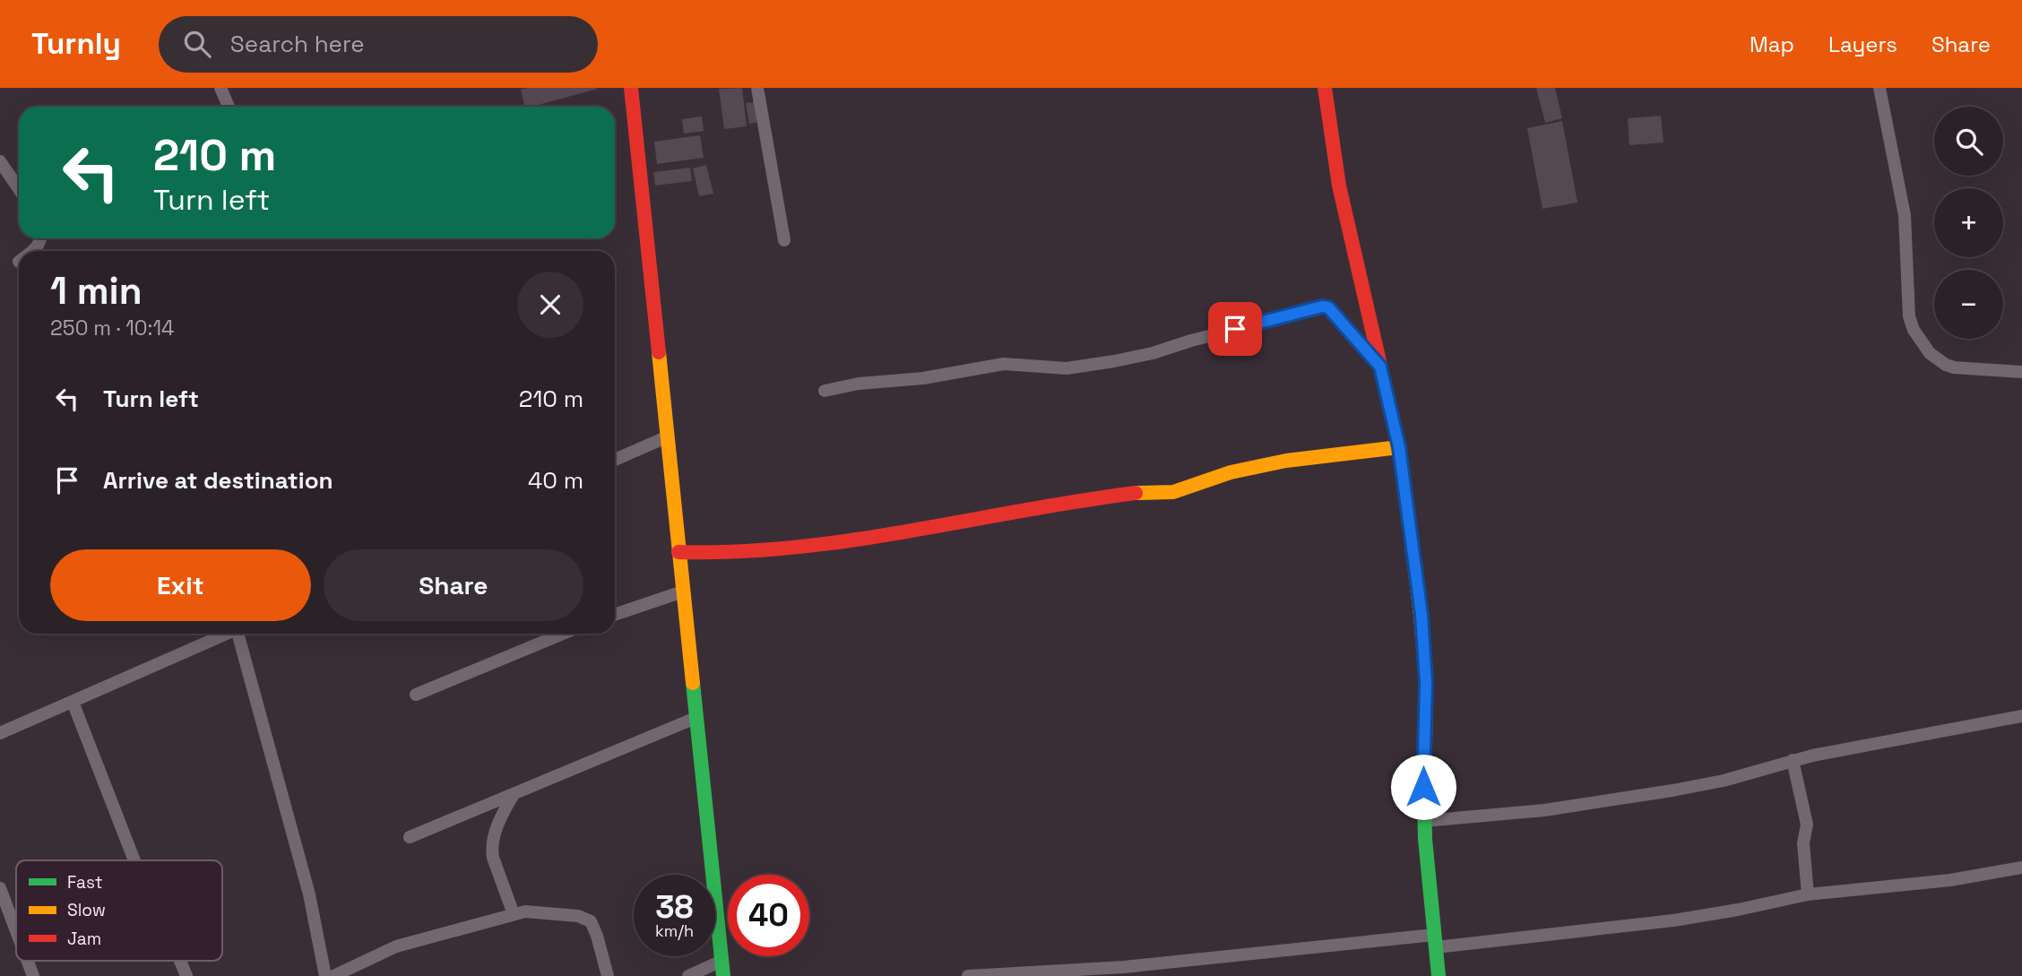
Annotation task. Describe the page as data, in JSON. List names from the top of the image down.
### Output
{
  "legend": ["Fast", "Slow", "Jam"],
  "page": {
    "header": "Turnly",
    "search": "Search here",
    "nav": ["Map", "Layers", "Share"],
    "map_buttons": ["+", "−"],
    "turn": ["210 m", "Turn left"],
    "heading": ["1 min", "250 m · 10:14"],
    "list": [
      {
        "name": "Turn left",
        "value": "210 m"
      },
      {
        "name": "Arrive at destination",
        "value": "40 m"
      }
    ],
    "buttons": ["Exit", "Share"],
    "speed": "38 km/h",
    "limit": "40"
  }
}
